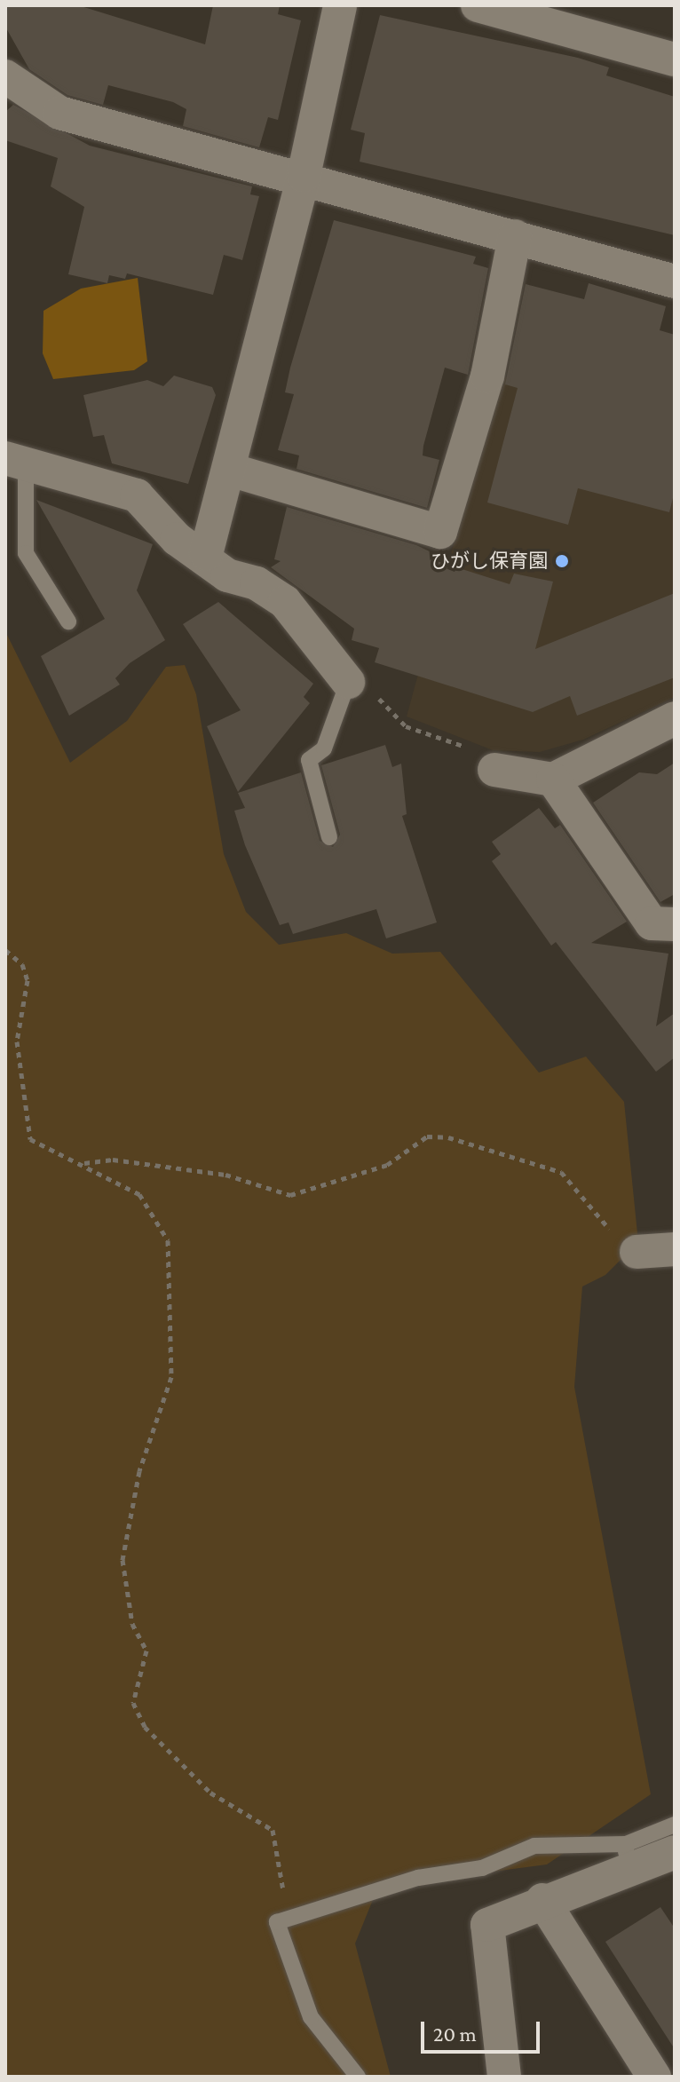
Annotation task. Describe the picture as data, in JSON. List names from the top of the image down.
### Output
{
  "places": ["ひがし保育園"],
  "scale_bar": "20 m"
}
